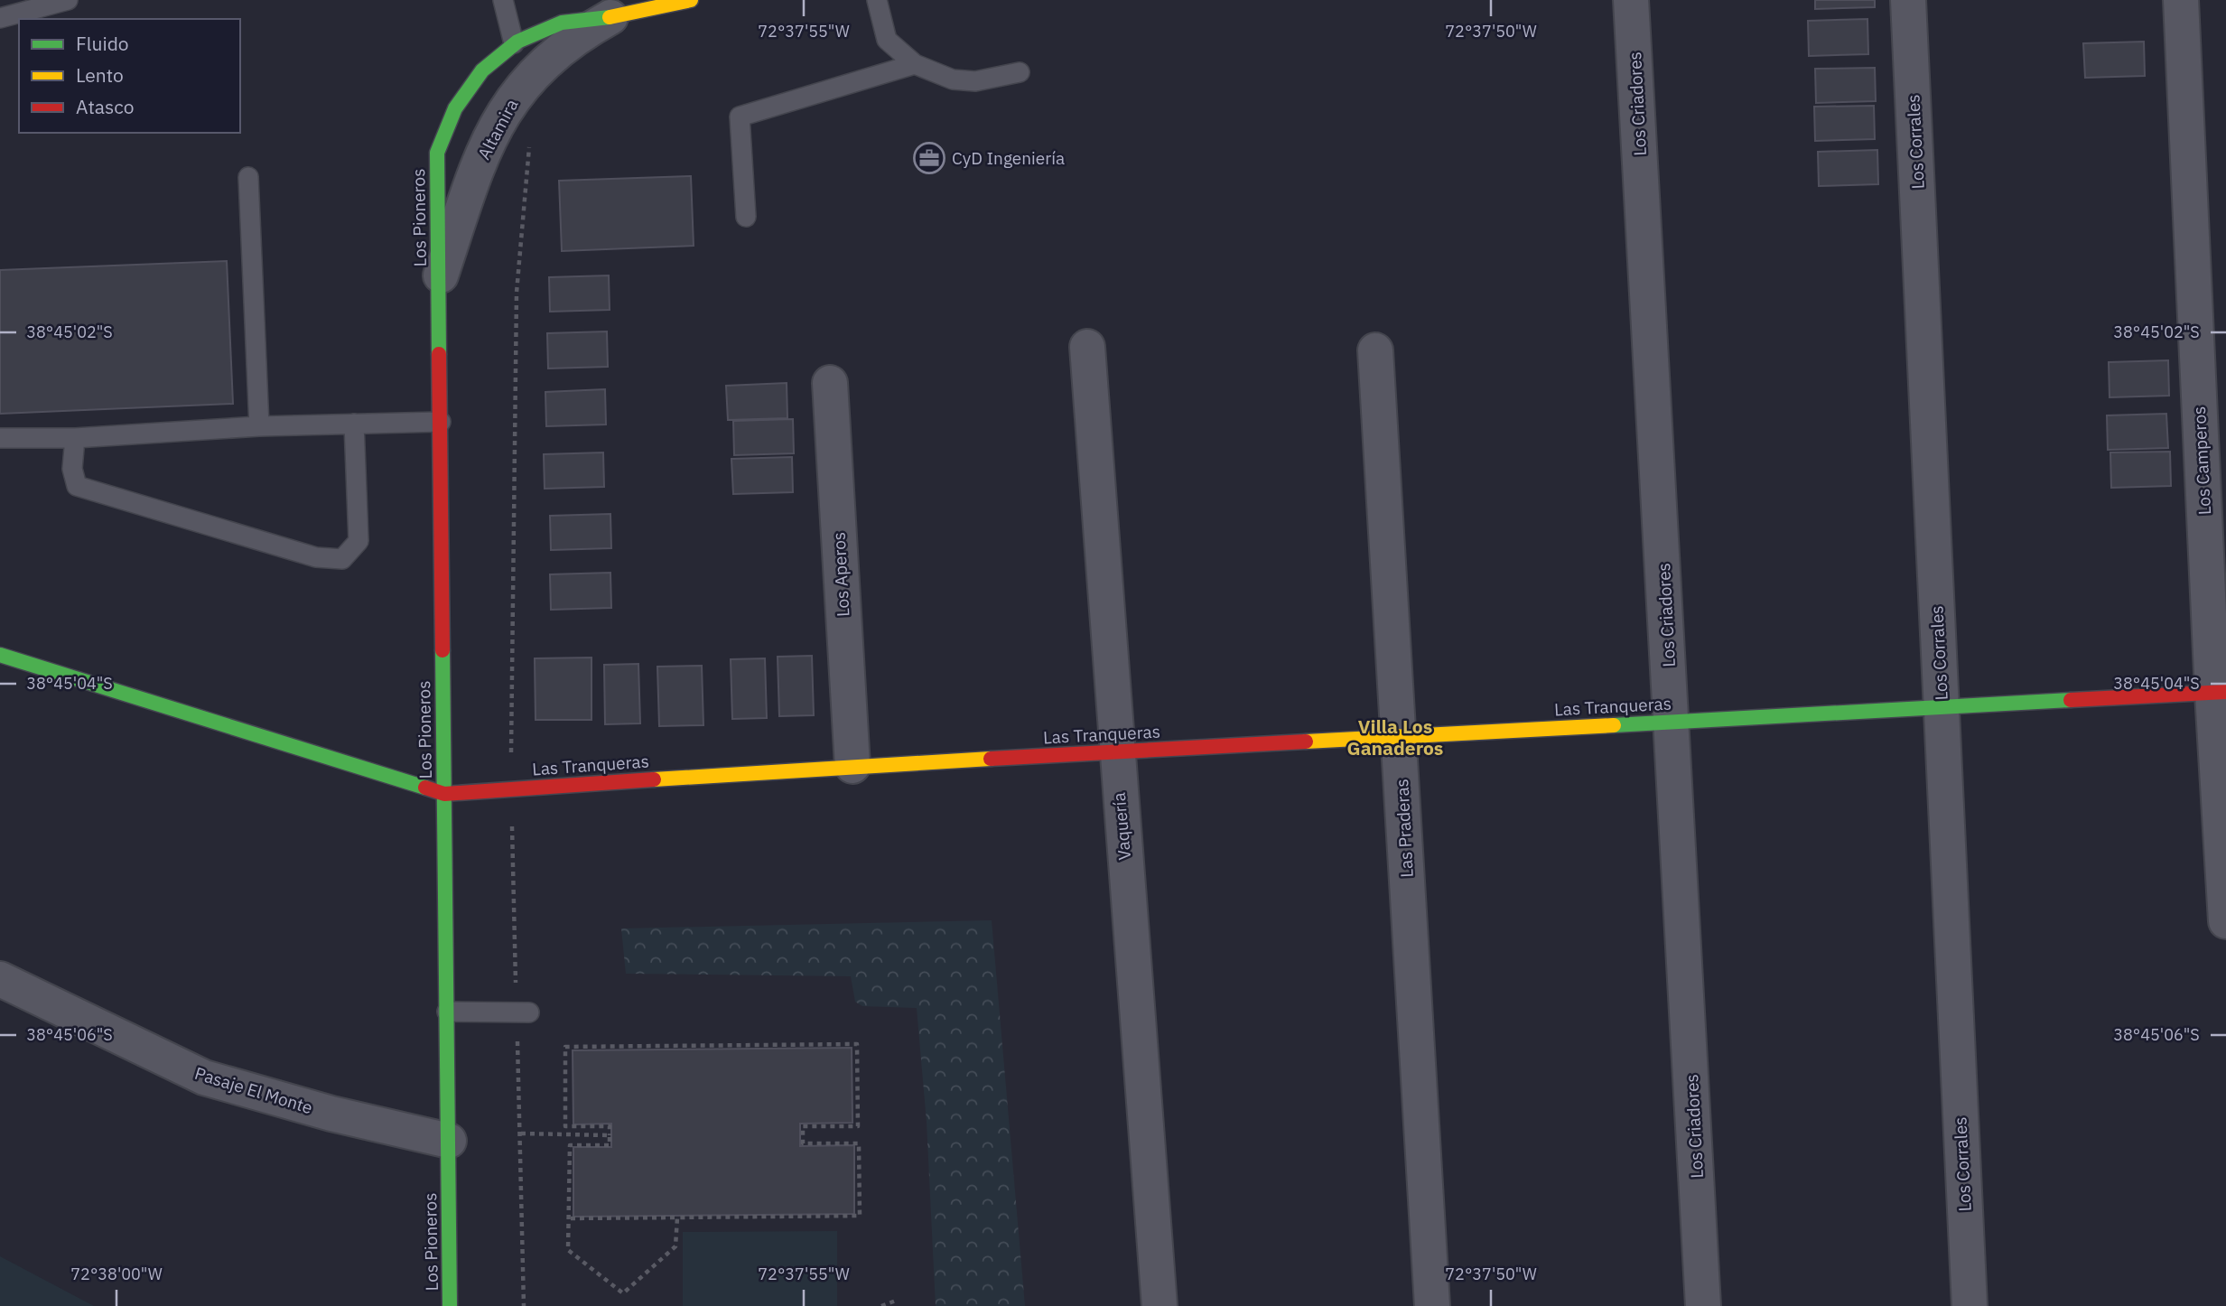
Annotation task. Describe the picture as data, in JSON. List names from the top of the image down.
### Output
{
  "streets": {
    "street": [
      "Los Criadores",
      "Altamira",
      "Los Corrales",
      "Los Pioneros",
      "Los Camperos",
      "Los Aperos",
      "Las Tranqueras",
      "Vaquería",
      "Las Praderas",
      "Pasaje El Monte"
    ]
  },
  "crossings": [
    ["Los Criadores", "Las Tranqueras"],
    ["Altamira", "Los Pioneros"],
    ["Los Corrales", "Las Tranqueras"],
    ["Los Pioneros", "Las Tranqueras"],
    ["Los Pioneros", "Pasaje El Monte"],
    ["Los Camperos", "Las Tranqueras"],
    ["Los Aperos", "Las Tranqueras"],
    ["Las Tranqueras", "Vaquería"],
    ["Las Tranqueras", "Las Praderas"]
  ],
  "districts": ["Villa Los Ganaderos"],
  "places": {
    "office": ["CyD Ingeniería"]
  },
  "legend": ["Fluido", "Lento", "Atasco"],
  "coordinates": [
    "72°37'55\"W",
    "72°37'50\"W",
    "38°45'02\"S",
    "38°45'04\"S",
    "38°45'06\"S",
    "72°38'00\"W"
  ]
}
